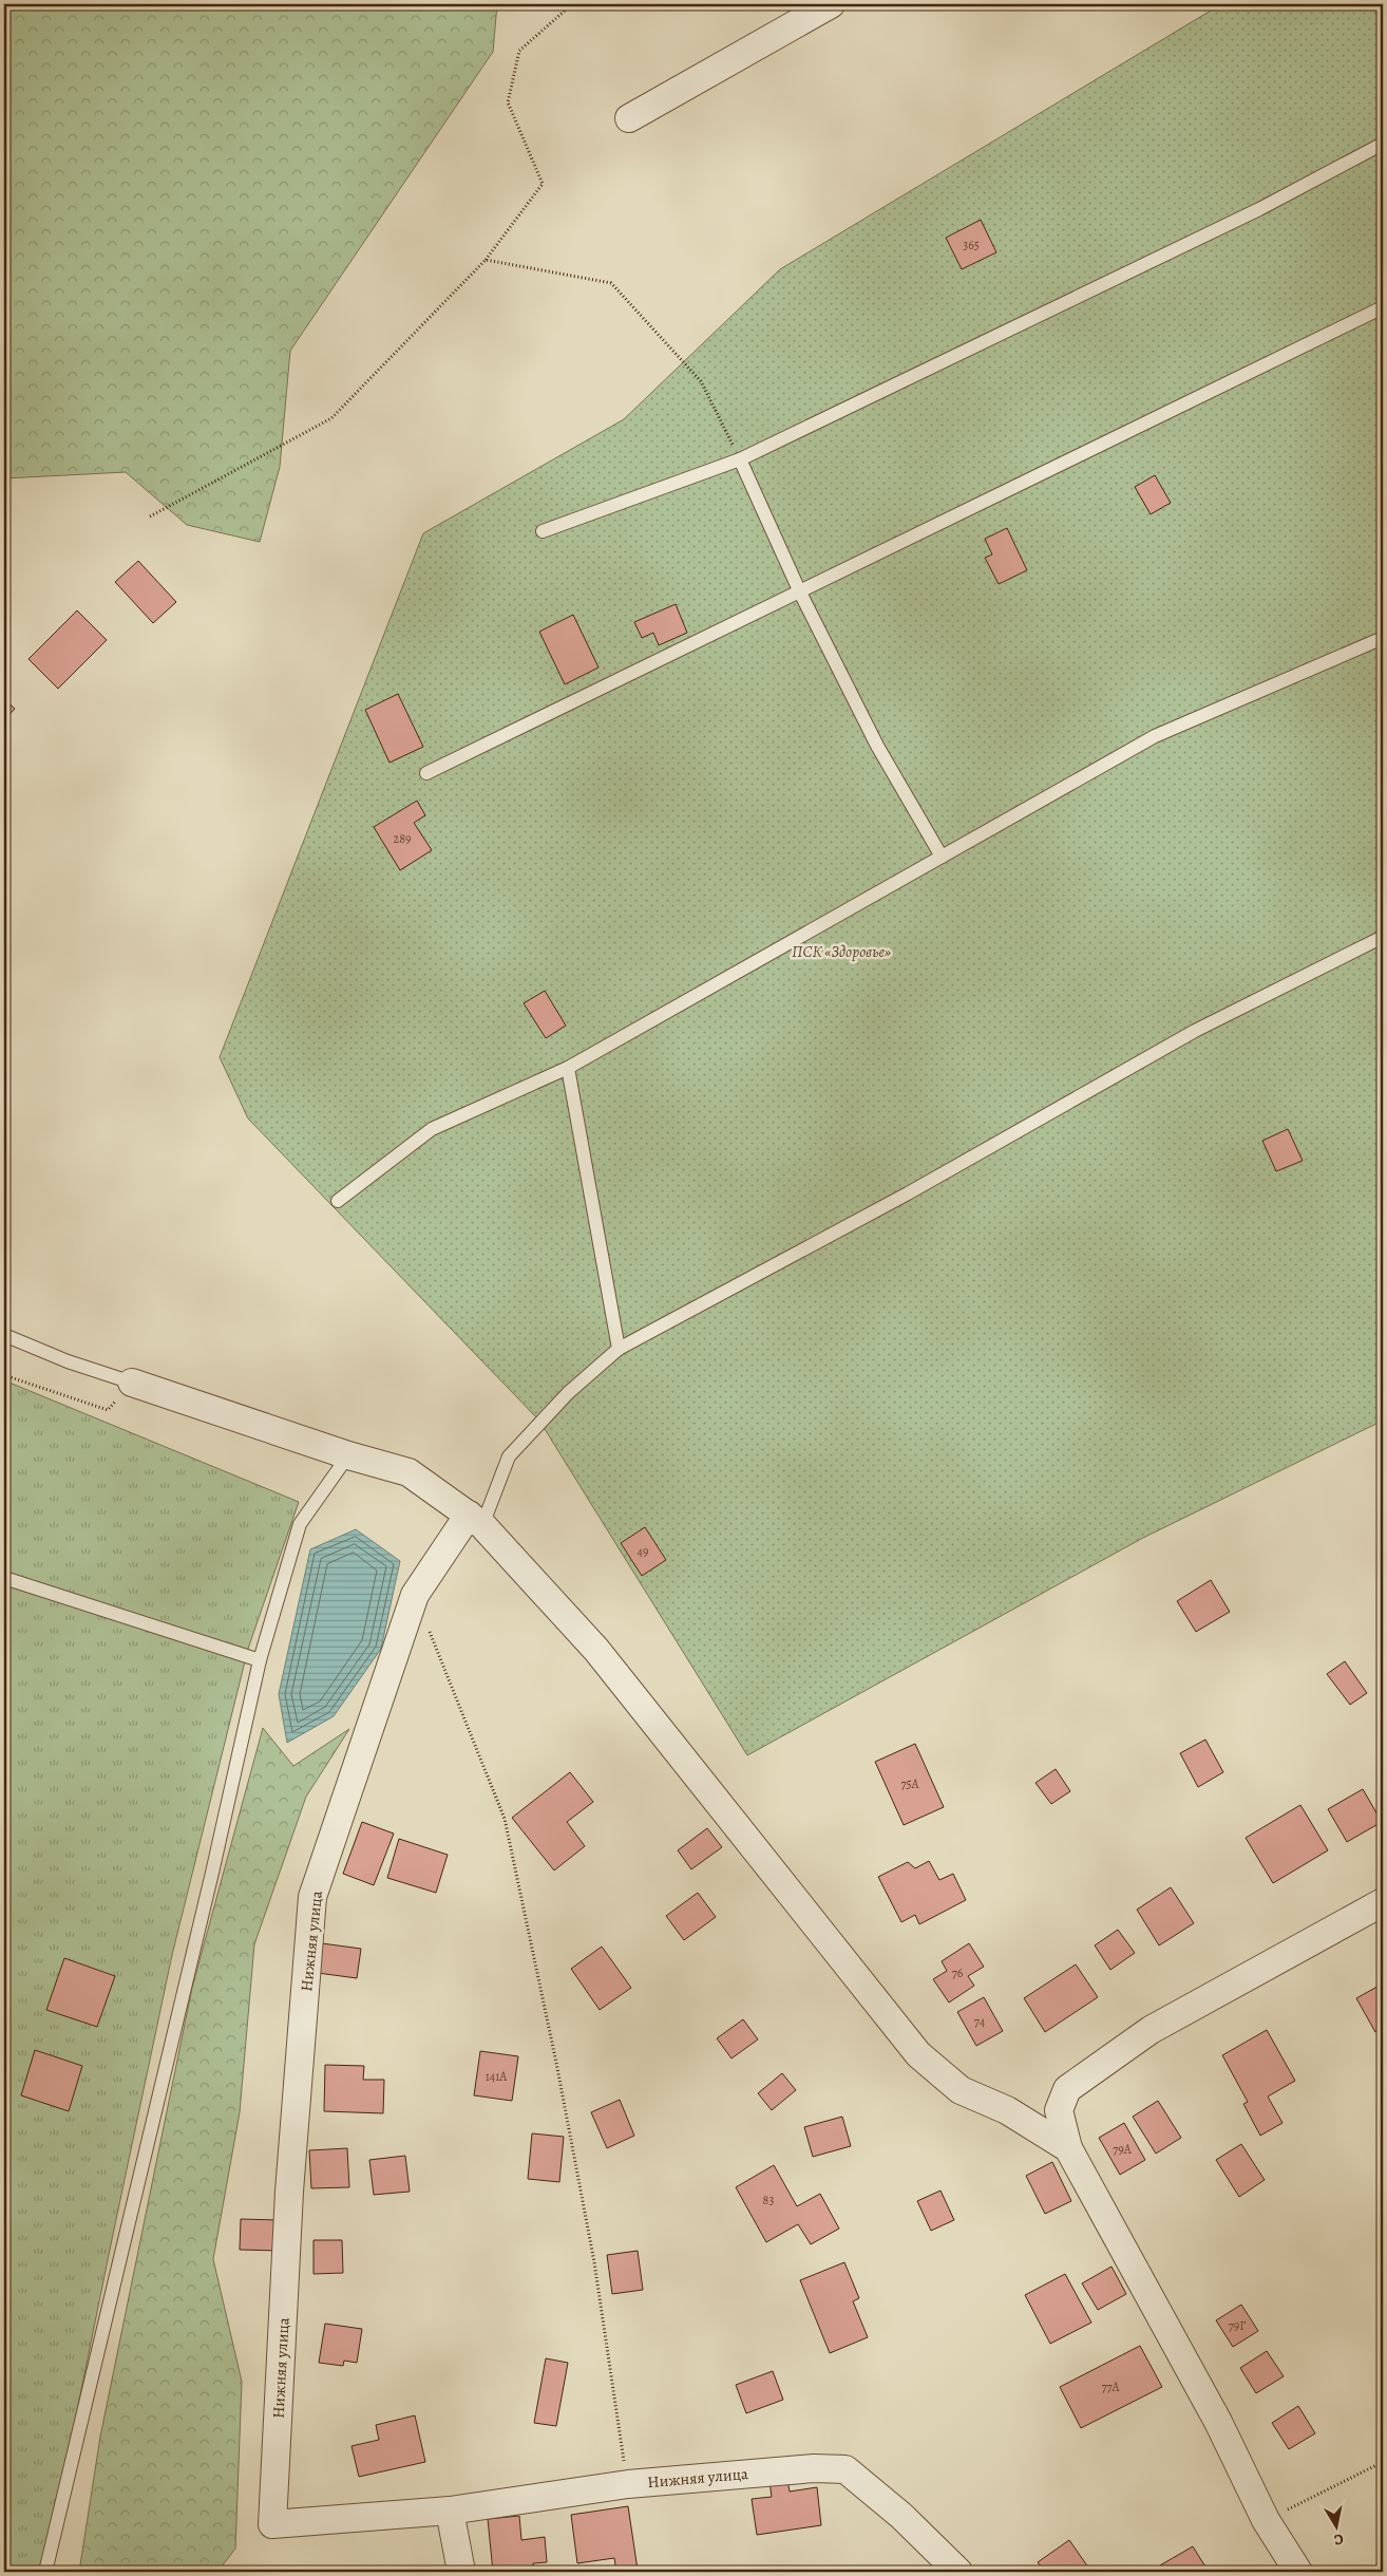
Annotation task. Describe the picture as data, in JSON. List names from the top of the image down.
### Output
{
  "streets": {
    "street": ["Нижняя улица"]
  },
  "parks": ["ПСК «Здоровье»"],
  "house_numbers": [
    "365",
    "289",
    "49",
    "75А",
    "76",
    "74",
    "141А",
    "79А",
    "83",
    "79Г",
    "77А"
  ],
  "north": "bottom"
}
